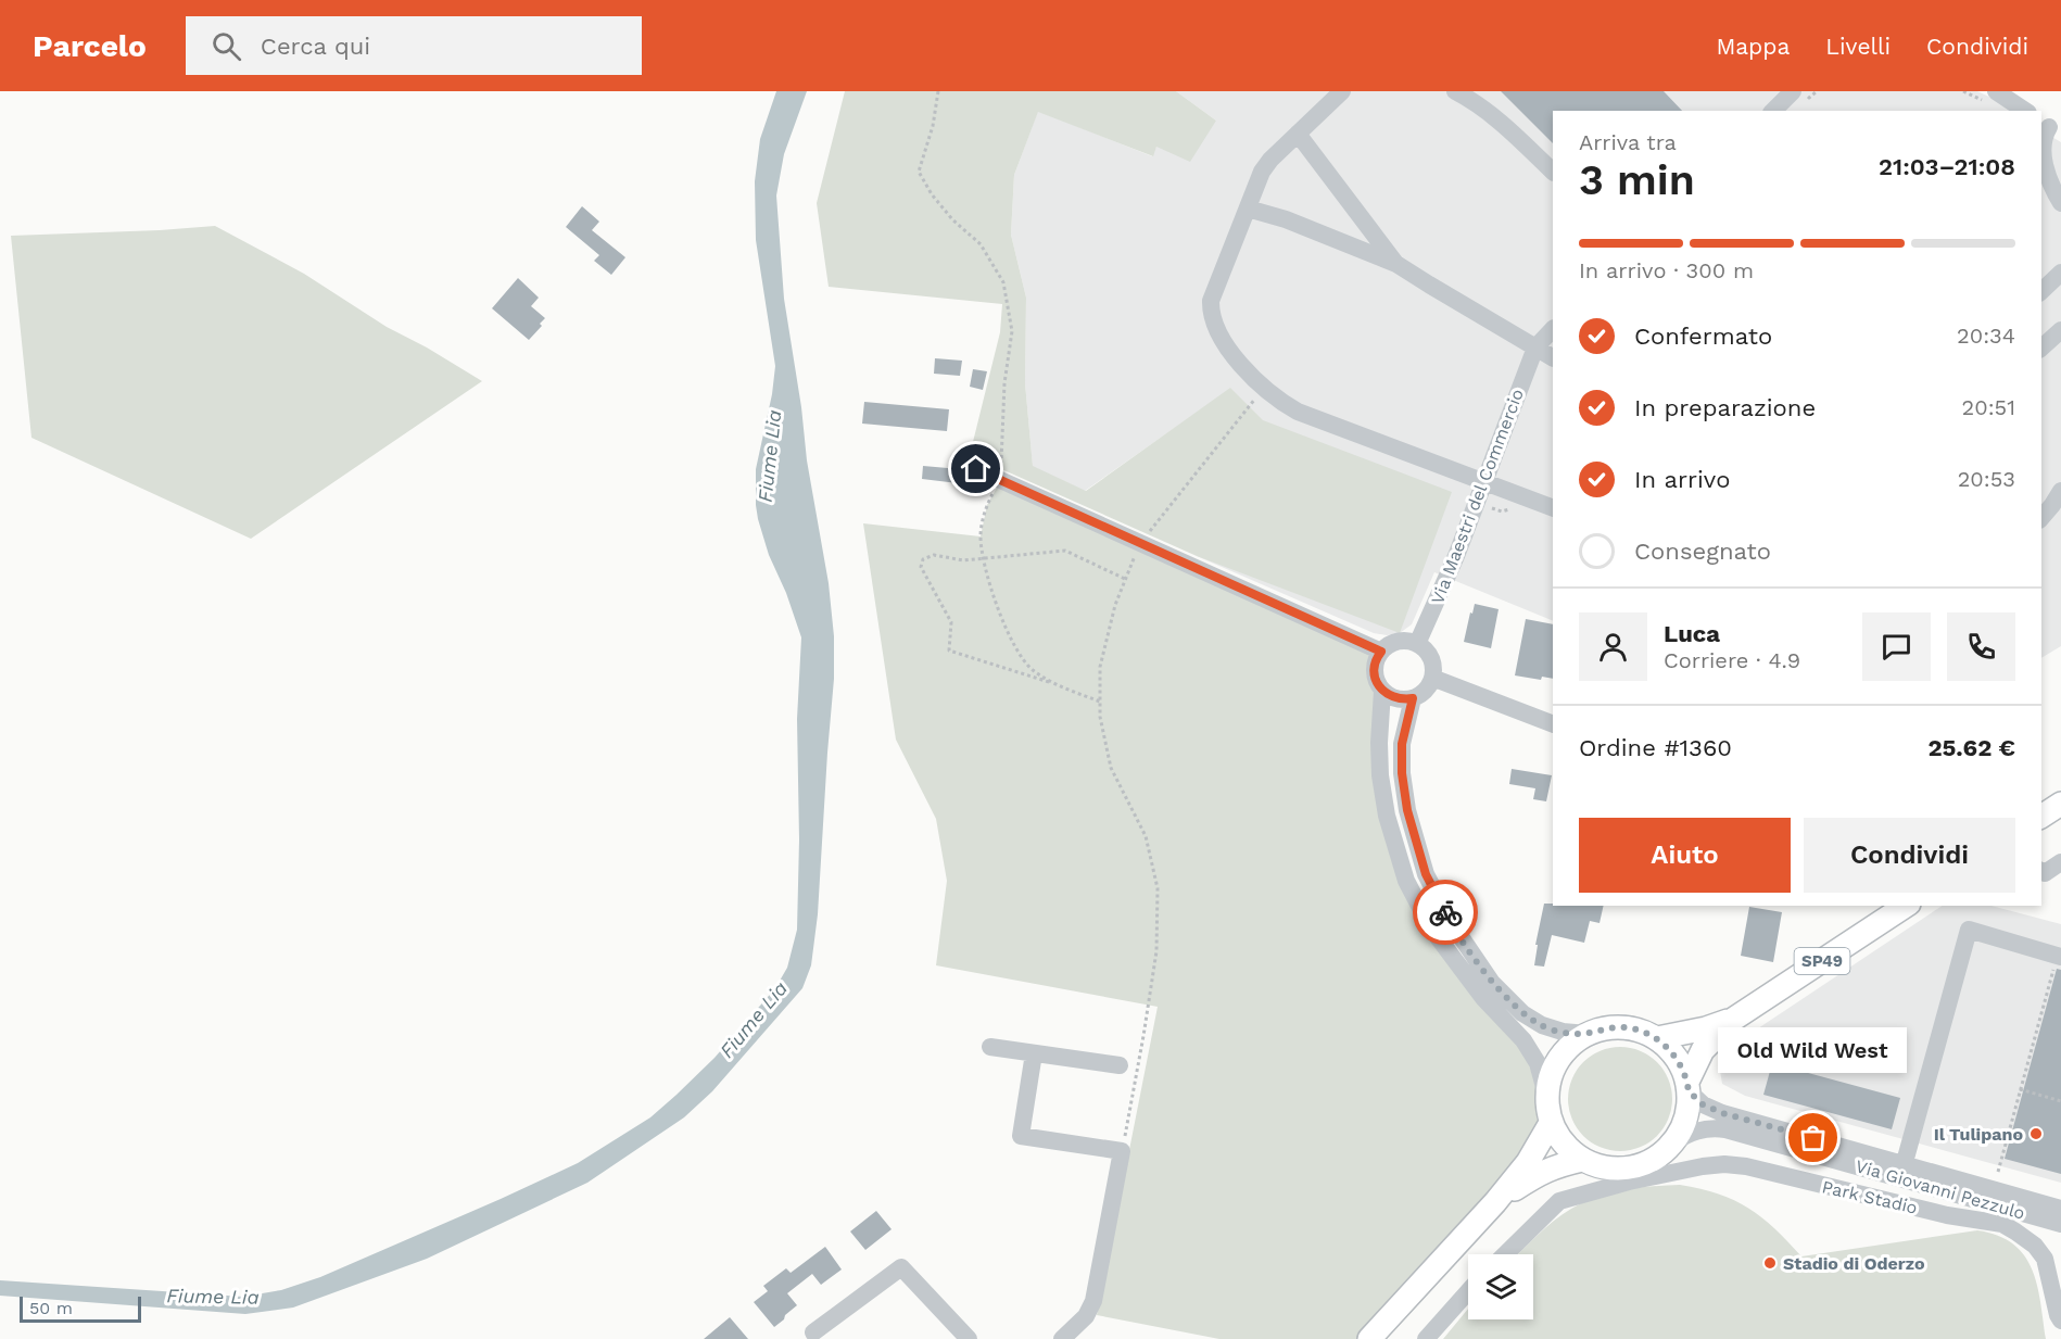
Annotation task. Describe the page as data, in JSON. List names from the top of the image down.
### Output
{
  "streets": {
    "main road": ["SP49"],
    "street": ["Via Maestri del Commercio", "Via Giovanni Pezzulo", "Park Stadio"]
  },
  "crossings": [
    ["SP49", "Via Giovanni Pezzulo"]
  ],
  "water": ["Fiume Lia"],
  "places": ["Il Tulipano", "Old Wild West", "Stadio di Oderzo"],
  "scale_bar": "50 m",
  "page": {
    "header": "Parcelo",
    "search": "Cerca qui",
    "nav": ["Mappa", "Livelli", "Condividi"],
    "heading": ["3 min", "Arriva tra", "21:03–21:08"],
    "panel": [
      "Luca",
      "Corriere · 4.9",
      "Ordine #1360",
      "25.62 €"
    ],
    "bar": "In arrivo · 300 m",
    "list": [
      ["Confermato", "20:34"],
      ["In preparazione", "20:51"],
      ["In arrivo", "20:53"],
      "Consegnato"
    ],
    "buttons": ["Aiuto", "Condividi"],
    "bubble": "Old Wild West",
    "scale": "50 m"
  }
}
